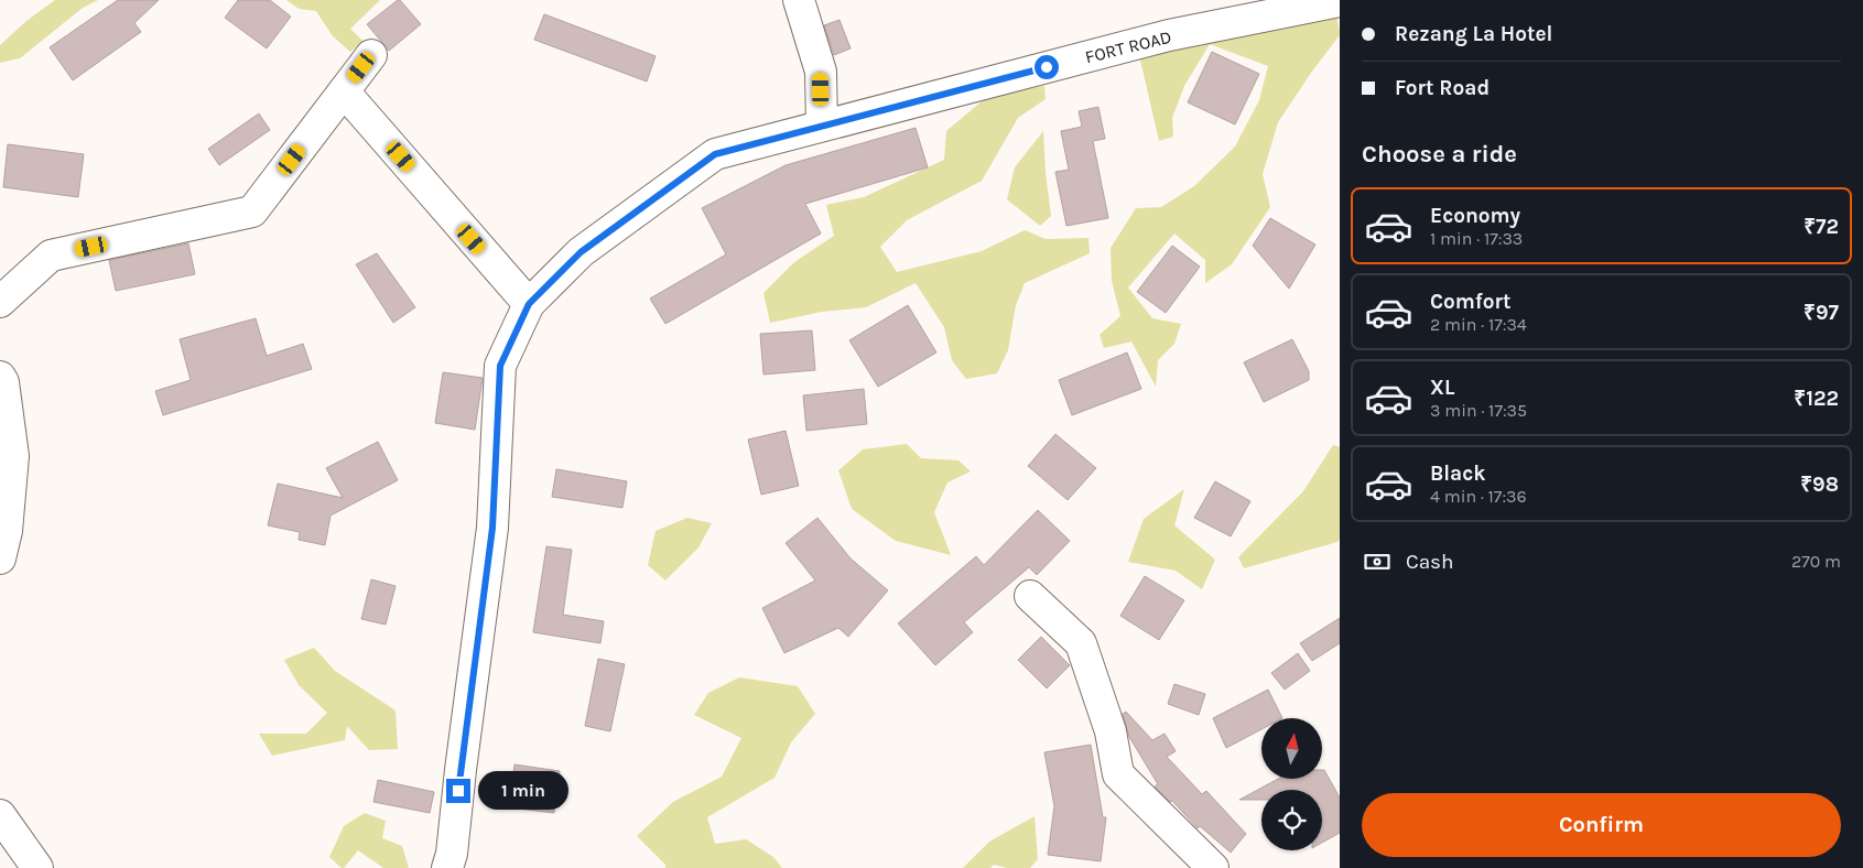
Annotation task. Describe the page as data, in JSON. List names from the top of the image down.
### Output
{
  "streets": {
    "street": ["FORT ROAD"]
  },
  "north": "top",
  "page": {
    "banner": ["Rezang La Hotel", "Fort Road"],
    "heading": "Choose a ride",
    "list": [
      {
        "name": "Economy",
        "note": "1 min · 17:33",
        "value": "₹72"
      },
      {
        "name": "Comfort",
        "note": "2 min · 17:34",
        "value": "₹97"
      },
      {
        "name": "XL",
        "note": "3 min · 17:35",
        "value": "₹122"
      },
      {
        "name": "Black",
        "note": "4 min · 17:36",
        "value": "₹98"
      }
    ],
    "pay": ["Cash", "270 m"],
    "bubble": "1 min",
    "buttons": "Confirm"
  }
}
